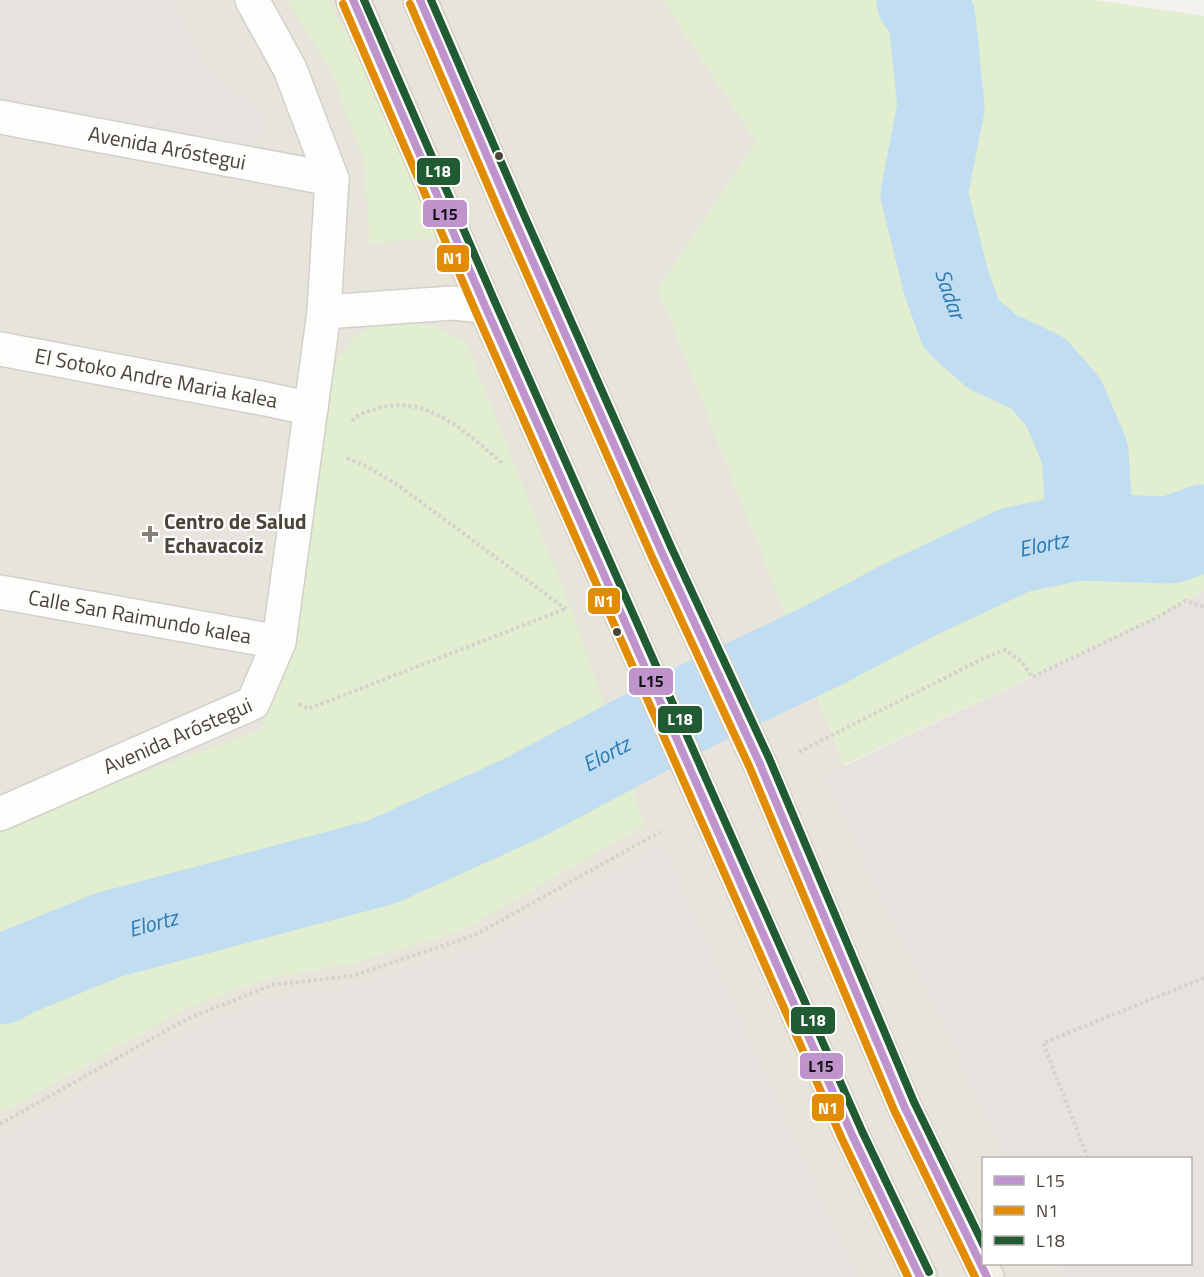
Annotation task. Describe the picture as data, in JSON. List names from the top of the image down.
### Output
{
  "streets": {
    "street": ["Avenida Aróstegui", "El Sotoko Andre Maria kalea", "Calle San Raimundo kalea"]
  },
  "crossings": [
    ["Avenida Aróstegui", "El Sotoko Andre Maria kalea"],
    ["Avenida Aróstegui", "Calle San Raimundo kalea"]
  ],
  "water": ["Sadar", "Elortz"],
  "places": {
    "health": ["Centro de Salud Echavacoiz"]
  },
  "lines": ["transit line L15", "transit line L18", "transit line N1"],
  "legend": ["L15", "N1", "L18"]
}
